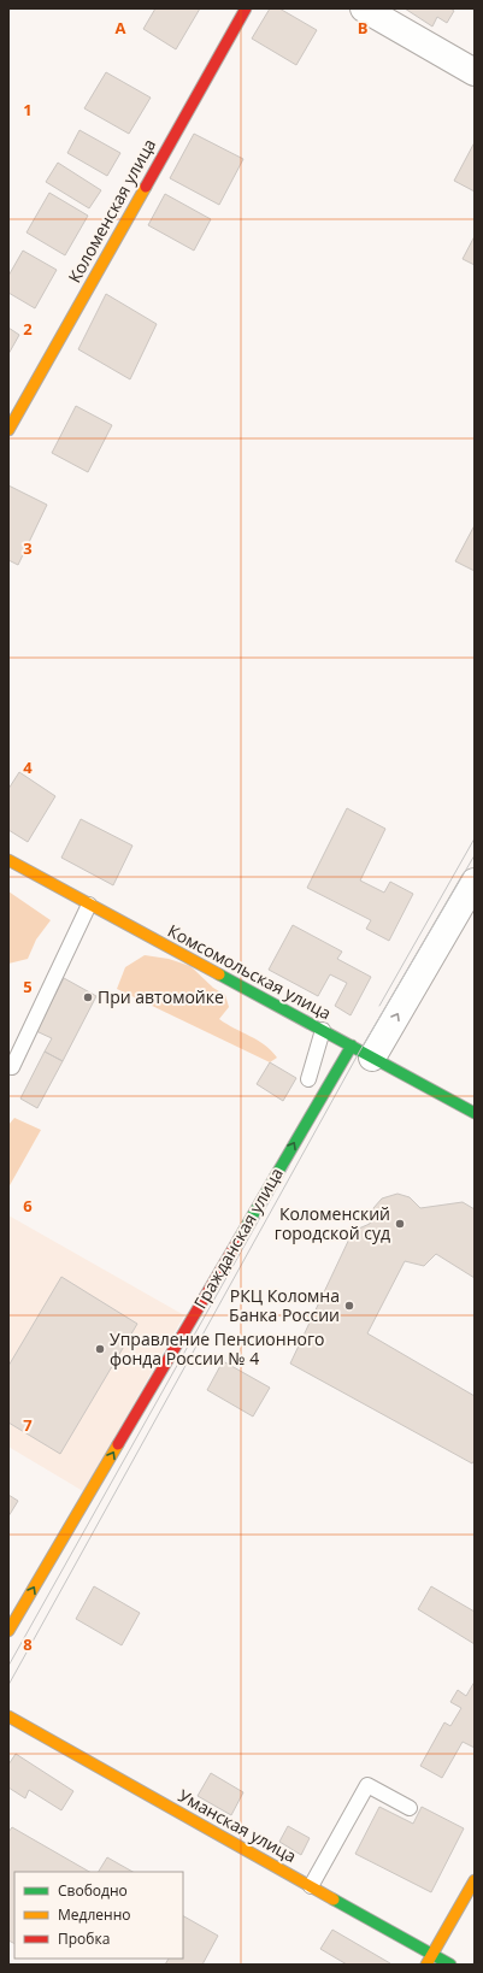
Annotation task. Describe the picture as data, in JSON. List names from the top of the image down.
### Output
{
  "streets": {
    "street": [
      "Коломенская улица",
      "Комсомольская улица",
      "Гражданская улица",
      "Уманская улица"
    ]
  },
  "crossings": [
    ["Комсомольская улица", "Гражданская улица"]
  ],
  "one_way": ["Гражданская улица"],
  "places": [
    "При автомойке",
    "Коломенский городской суд",
    "РКЦ Коломна Банка России",
    "Управление Пенсионного фонда России № 4"
  ],
  "legend": ["Свободно", "Медленно", "Пробка"],
  "grid": {
    "columns": ["A", "B"],
    "rows": [
      "1",
      "2",
      "3",
      "4",
      "5",
      "6",
      "7",
      "8"
    ]
  }
}
